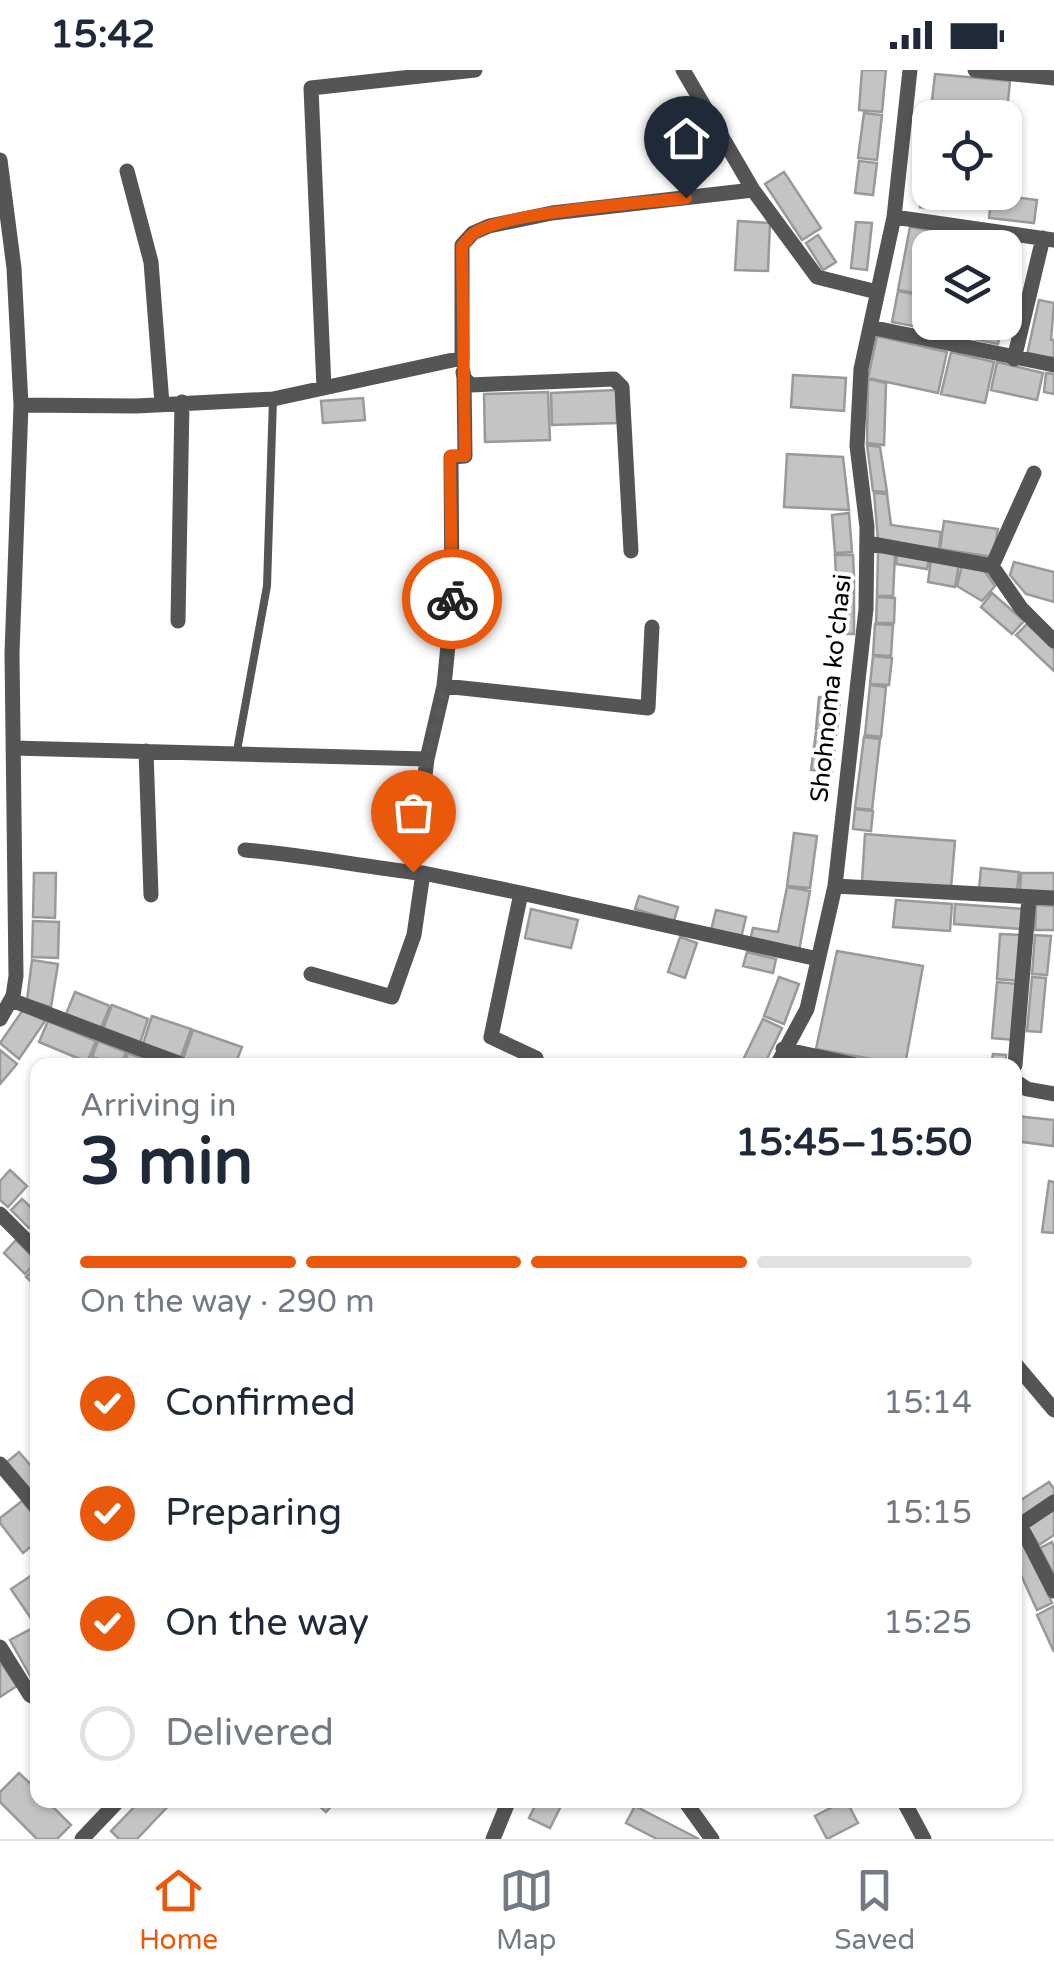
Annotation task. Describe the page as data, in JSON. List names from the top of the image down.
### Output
{
  "streets": {
    "street": ["Shohnoma ko'chasi"]
  },
  "page": {
    "status": "15:42",
    "heading": ["3 min", "Arriving in", "15:45–15:50"],
    "bar": "On the way · 290 m",
    "list": [
      ["Confirmed", "15:14"],
      ["Preparing", "15:15"],
      ["On the way", "15:25"],
      "Delivered"
    ],
    "tabs": ["Home", "Map", "Saved"]
  }
}
